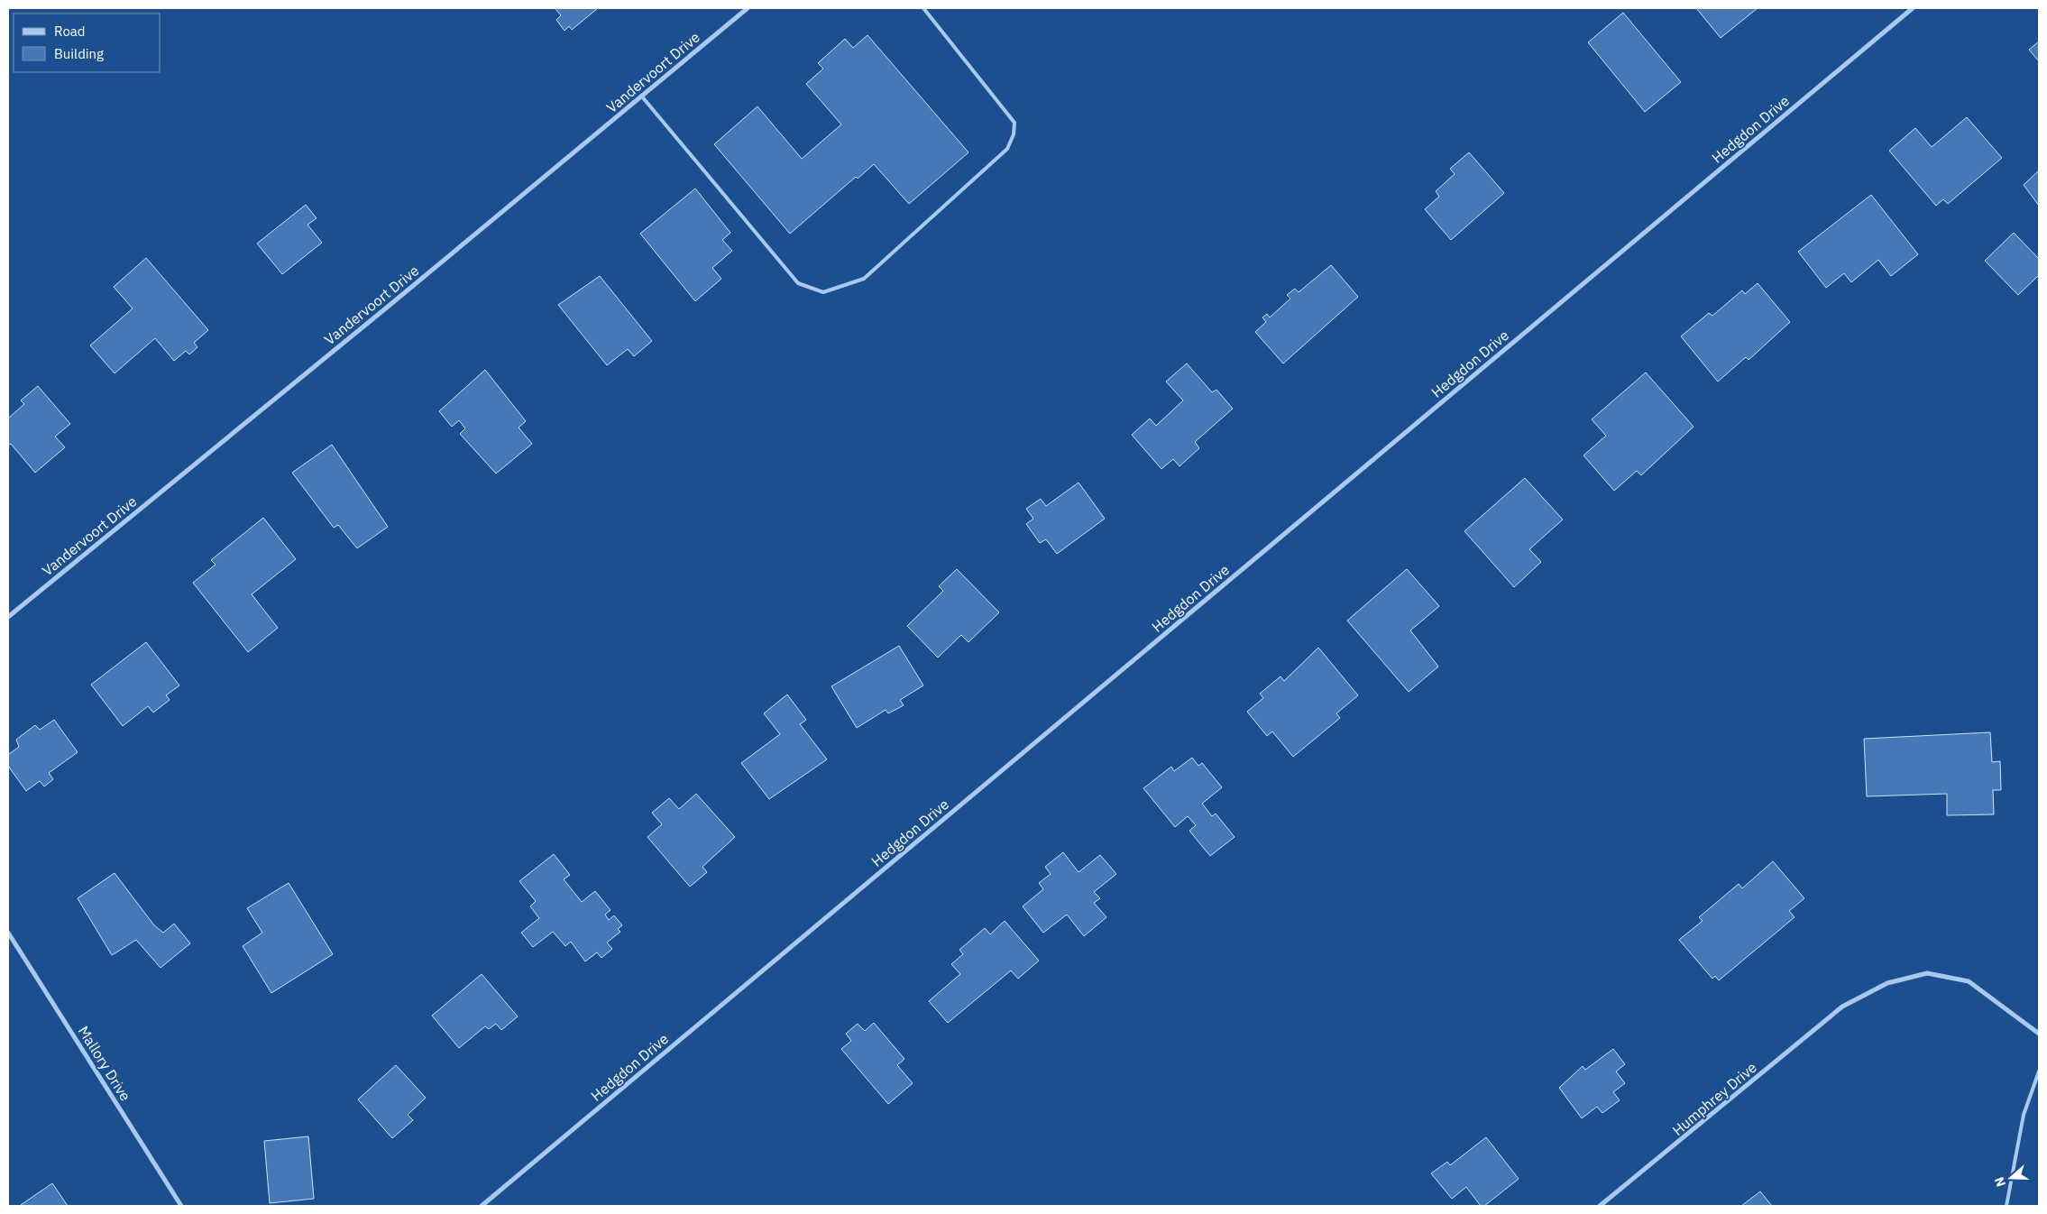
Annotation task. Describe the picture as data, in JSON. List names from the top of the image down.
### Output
{
  "streets": {
    "street": [
      "Vandervoort Drive",
      "Hedgdon Drive",
      "Mallory Drive",
      "Humphrey Drive"
    ]
  },
  "legend": ["Road", "Building"],
  "north": "left"
}
